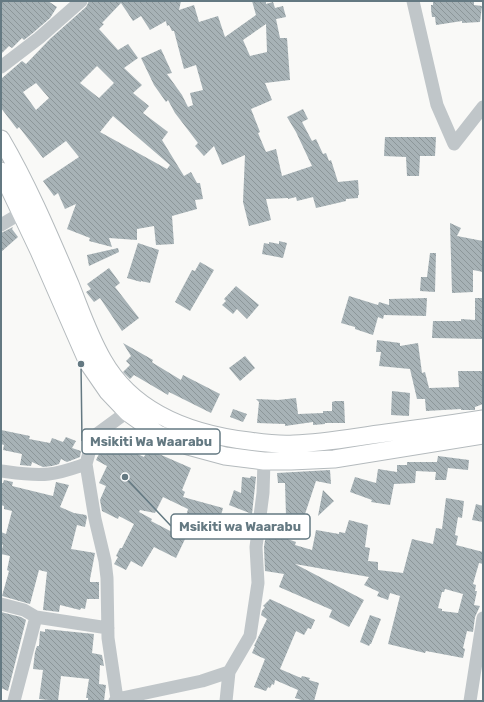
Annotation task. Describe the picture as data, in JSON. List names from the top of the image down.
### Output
{
  "places": ["Msikiti Wa Waarabu", "Msikiti wa Waarabu"]
}
